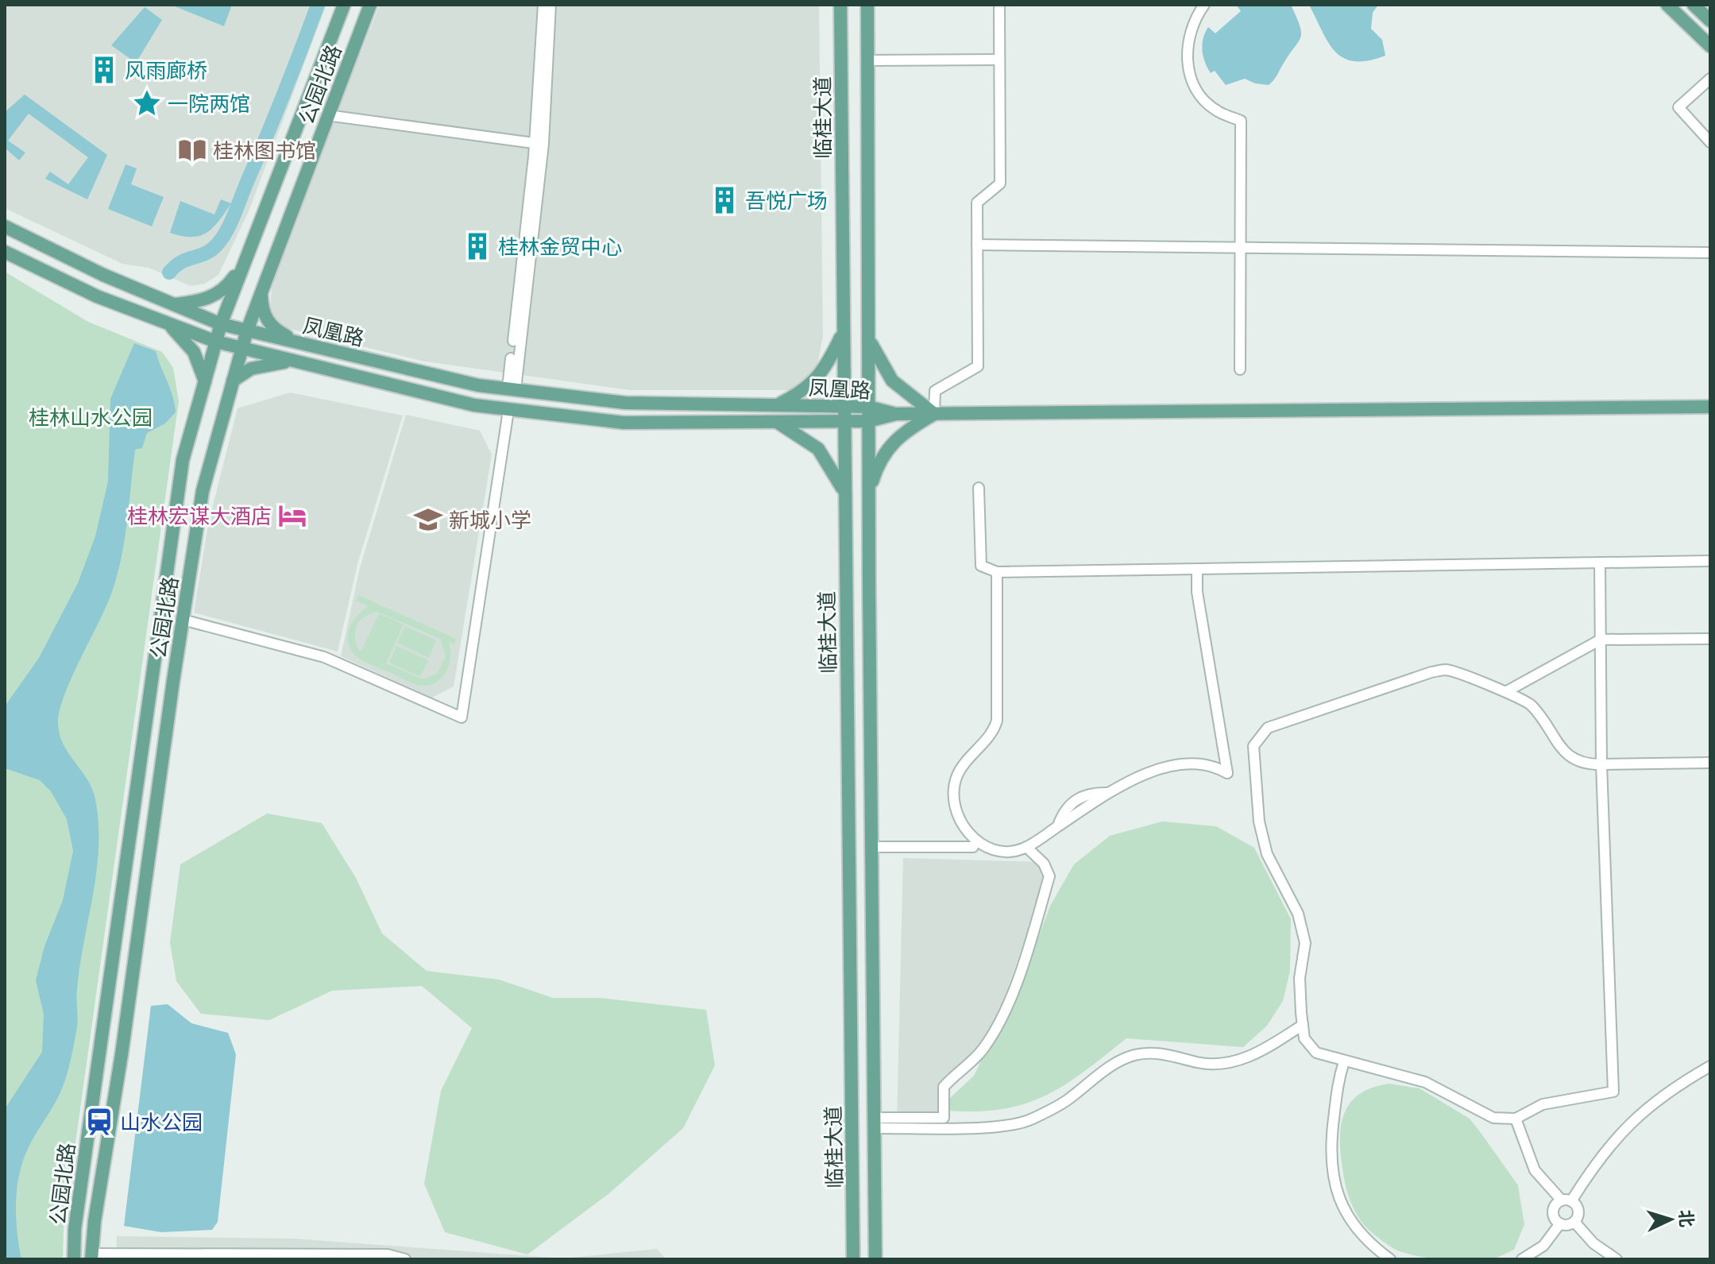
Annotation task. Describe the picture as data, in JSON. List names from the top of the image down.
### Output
{
  "streets": {
    "main road": ["公园北路", "临桂大道", "凤凰路"]
  },
  "crossings": [
    ["公园北路", "凤凰路"],
    ["临桂大道", "凤凰路"]
  ],
  "parks": ["桂林山水公园"],
  "places": {
    "building": ["风雨廊桥", "吾悦广场", "桂林金贸中心"],
    "place": ["一院两馆"],
    "library": ["桂林图书馆"],
    "hotel": ["桂林宏谋大酒店"],
    "school or university": ["新城小学"],
    "station": ["山水公园"]
  },
  "north": "right"
}
